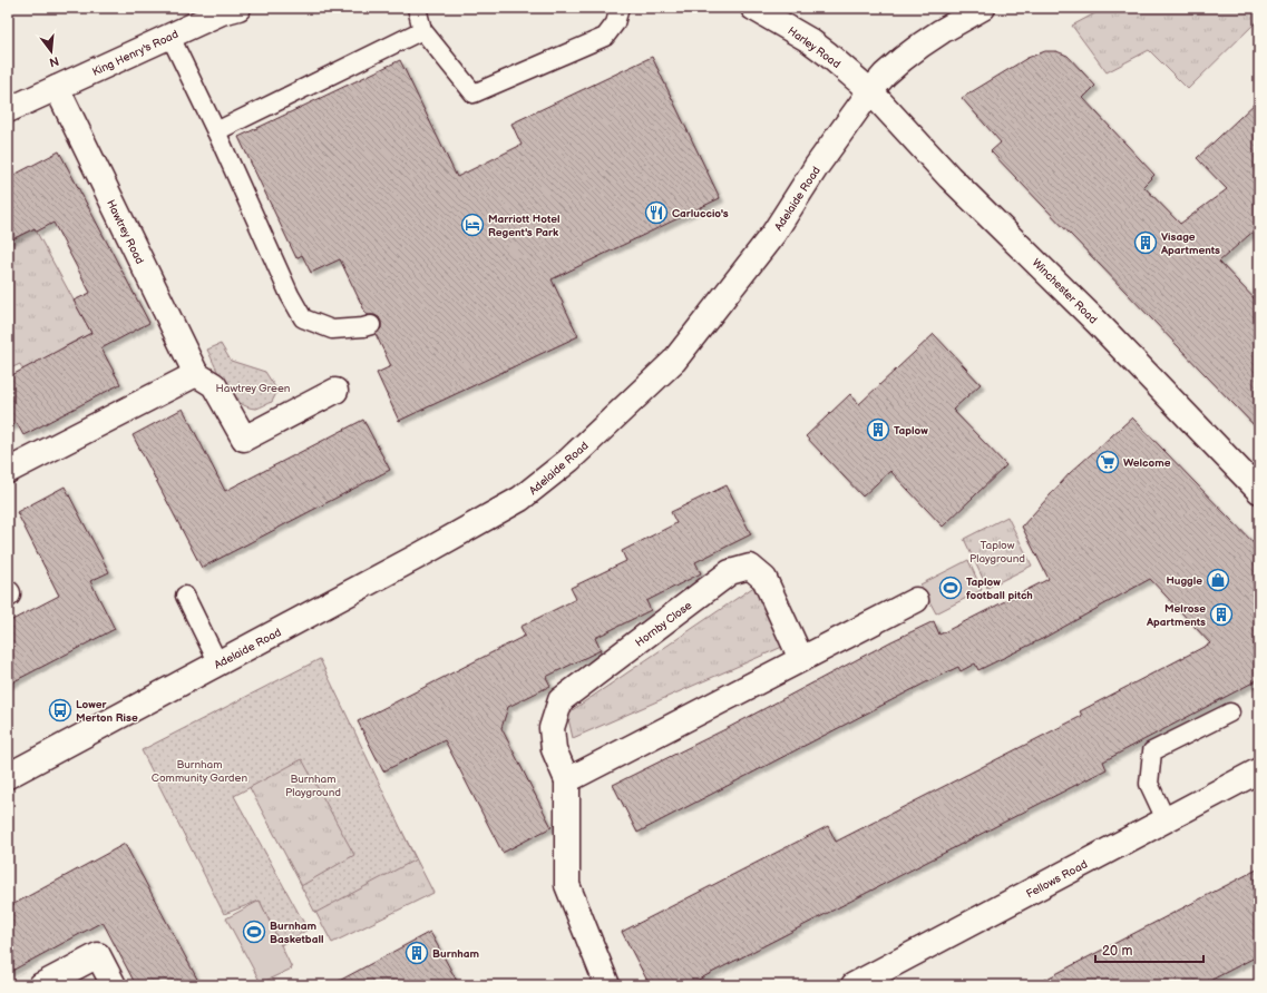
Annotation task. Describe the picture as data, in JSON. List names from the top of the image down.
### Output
{
  "streets": {
    "street": [
      "Harley Road",
      "King Henry's Road",
      "Adelaide Road",
      "Hawtrey Road",
      "Winchester Road",
      "Hornby Close",
      "Fellows Road"
    ]
  },
  "crossings": [
    ["Harley Road", "Adelaide Road"],
    ["Harley Road", "Winchester Road"],
    ["King Henry's Road", "Hawtrey Road"],
    ["Adelaide Road", "Winchester Road"]
  ],
  "parks": [
    "Hawtrey Green",
    "Taplow Playground",
    "Burnham Community Garden",
    "Burnham Playground"
  ],
  "places": {
    "restaurant": ["Carluccio's"],
    "hotel": ["Marriott Hotel Regent's Park"],
    "building": [
      "Visage Apartments",
      "Taplow",
      "Melrose Apartments",
      "Burnham"
    ],
    "supermarket": ["Welcome"],
    "shop": ["Huggle"],
    "sports": ["Taplow football pitch", "Burnham Basketball"],
    "bus stop": ["Lower Merton Rise"]
  },
  "scale_bar": "20 m",
  "north": "bottom"
}
